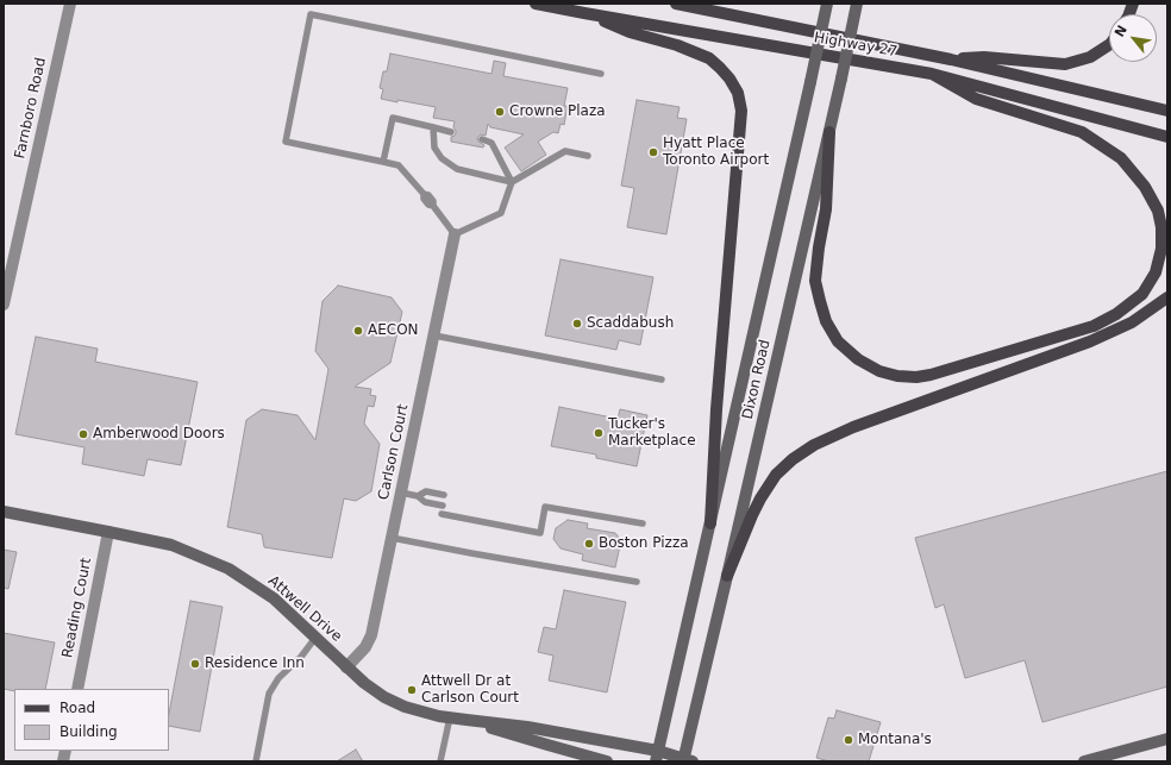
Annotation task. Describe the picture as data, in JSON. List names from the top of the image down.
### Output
{
  "streets": {
    "main road": ["Highway 27", "Dixon Road", "Attwell Drive"],
    "street": ["Farnboro Road", "Carlson Court", "Reading Court"]
  },
  "crossings": [
    ["Dixon Road", "Attwell Drive"],
    ["Carlson Court", "Attwell Drive"],
    ["Reading Court", "Attwell Drive"]
  ],
  "places": [
    "Crowne Plaza",
    "Hyatt Place Toronto Airport",
    "Scaddabush",
    "AECON",
    "Tucker's Marketplace",
    "Amberwood Doors",
    "Boston Pizza",
    "Residence Inn",
    "Attwell Dr at Carlson Court",
    "Montana's"
  ],
  "legend": ["Road", "Building"],
  "north": "top left"
}
